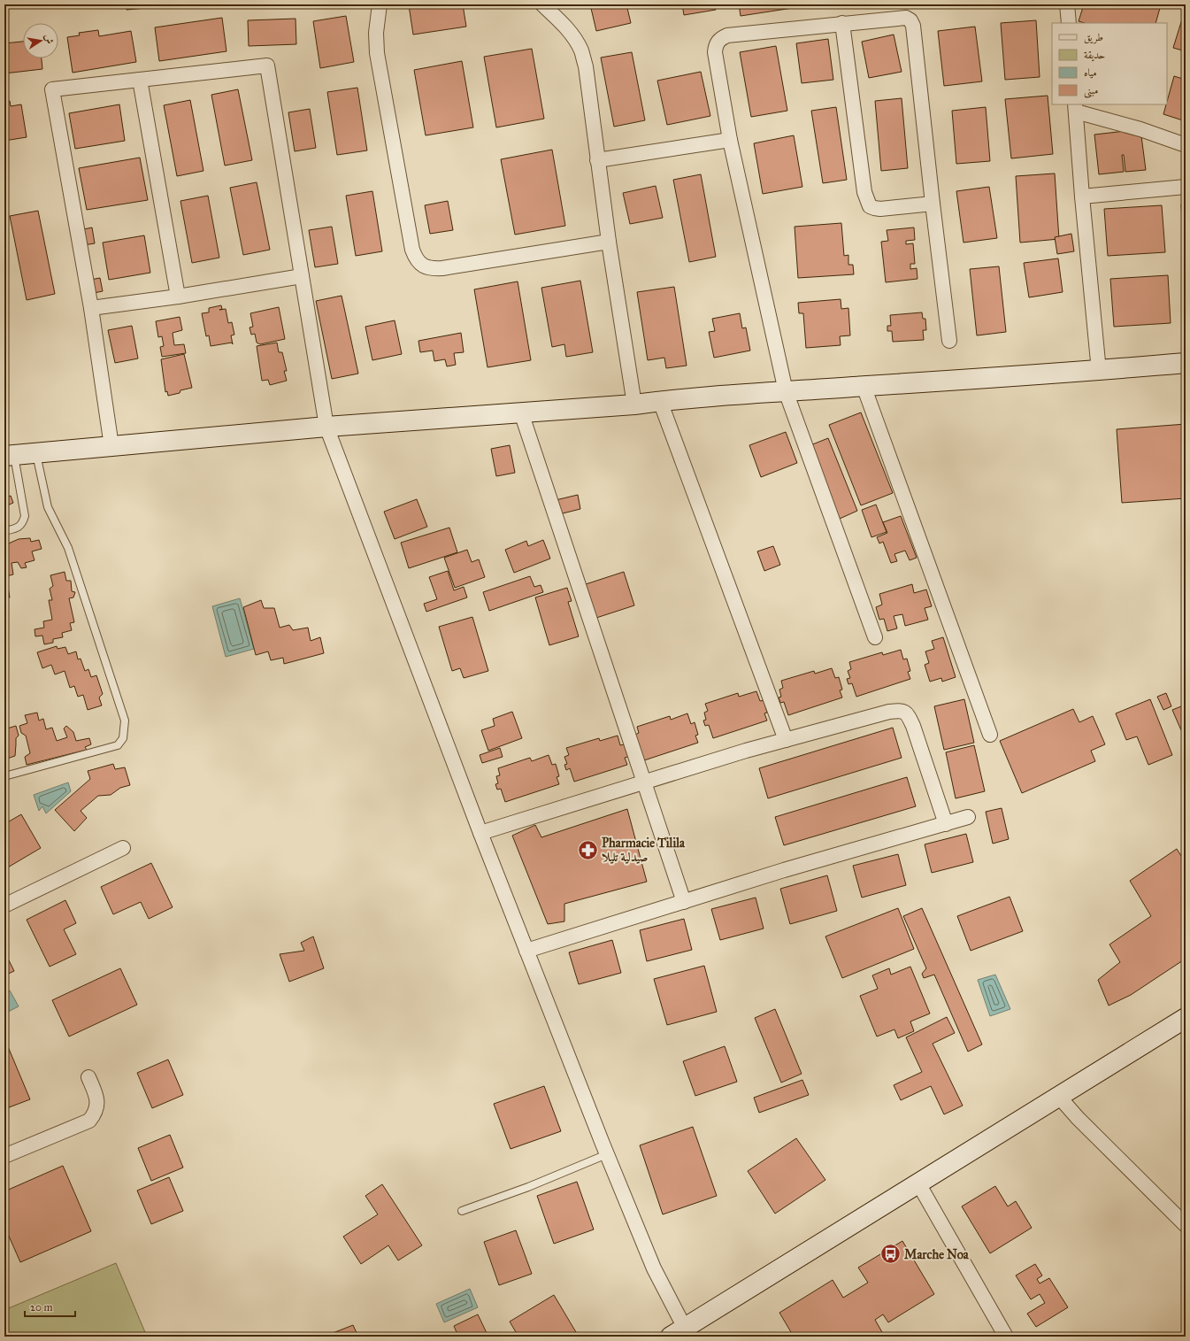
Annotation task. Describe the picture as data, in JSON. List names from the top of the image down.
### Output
{
  "places": {
    "pharmacy": ["Pharmacie Tilila صيدلية تليلا"],
    "bus stop": ["Marche Noa"]
  },
  "legend": [
    "طريق",
    "حديقة",
    "مياه",
    "مبنى"
  ],
  "scale_bar": "20 m",
  "north": "right"
}
